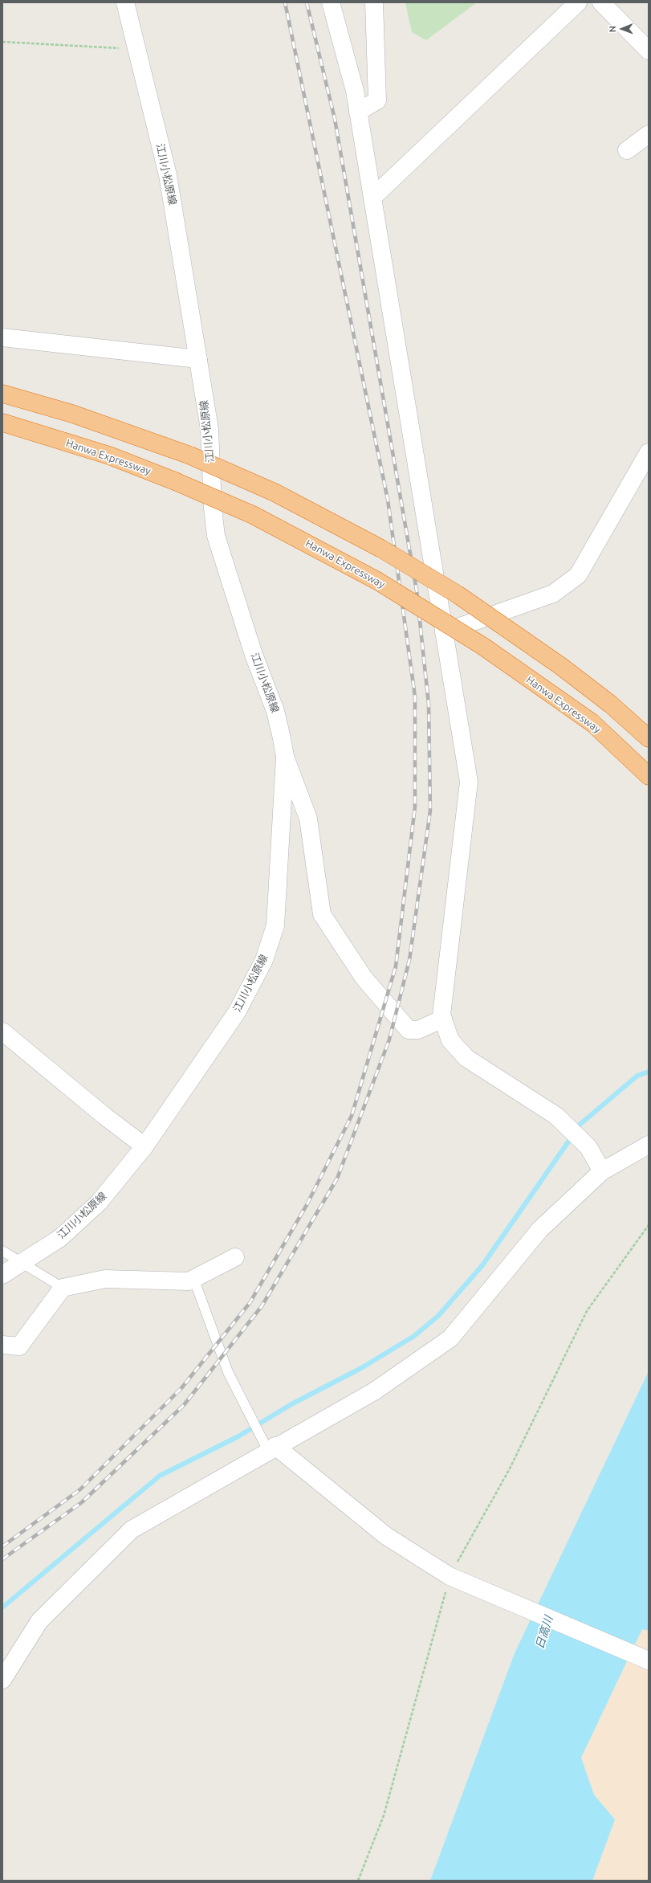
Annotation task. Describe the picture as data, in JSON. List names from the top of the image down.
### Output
{
  "streets": {
    "highway": ["Hanwa Expressway"],
    "street": ["江川小松原線"]
  },
  "water": ["日高川"],
  "north": "left"
}
